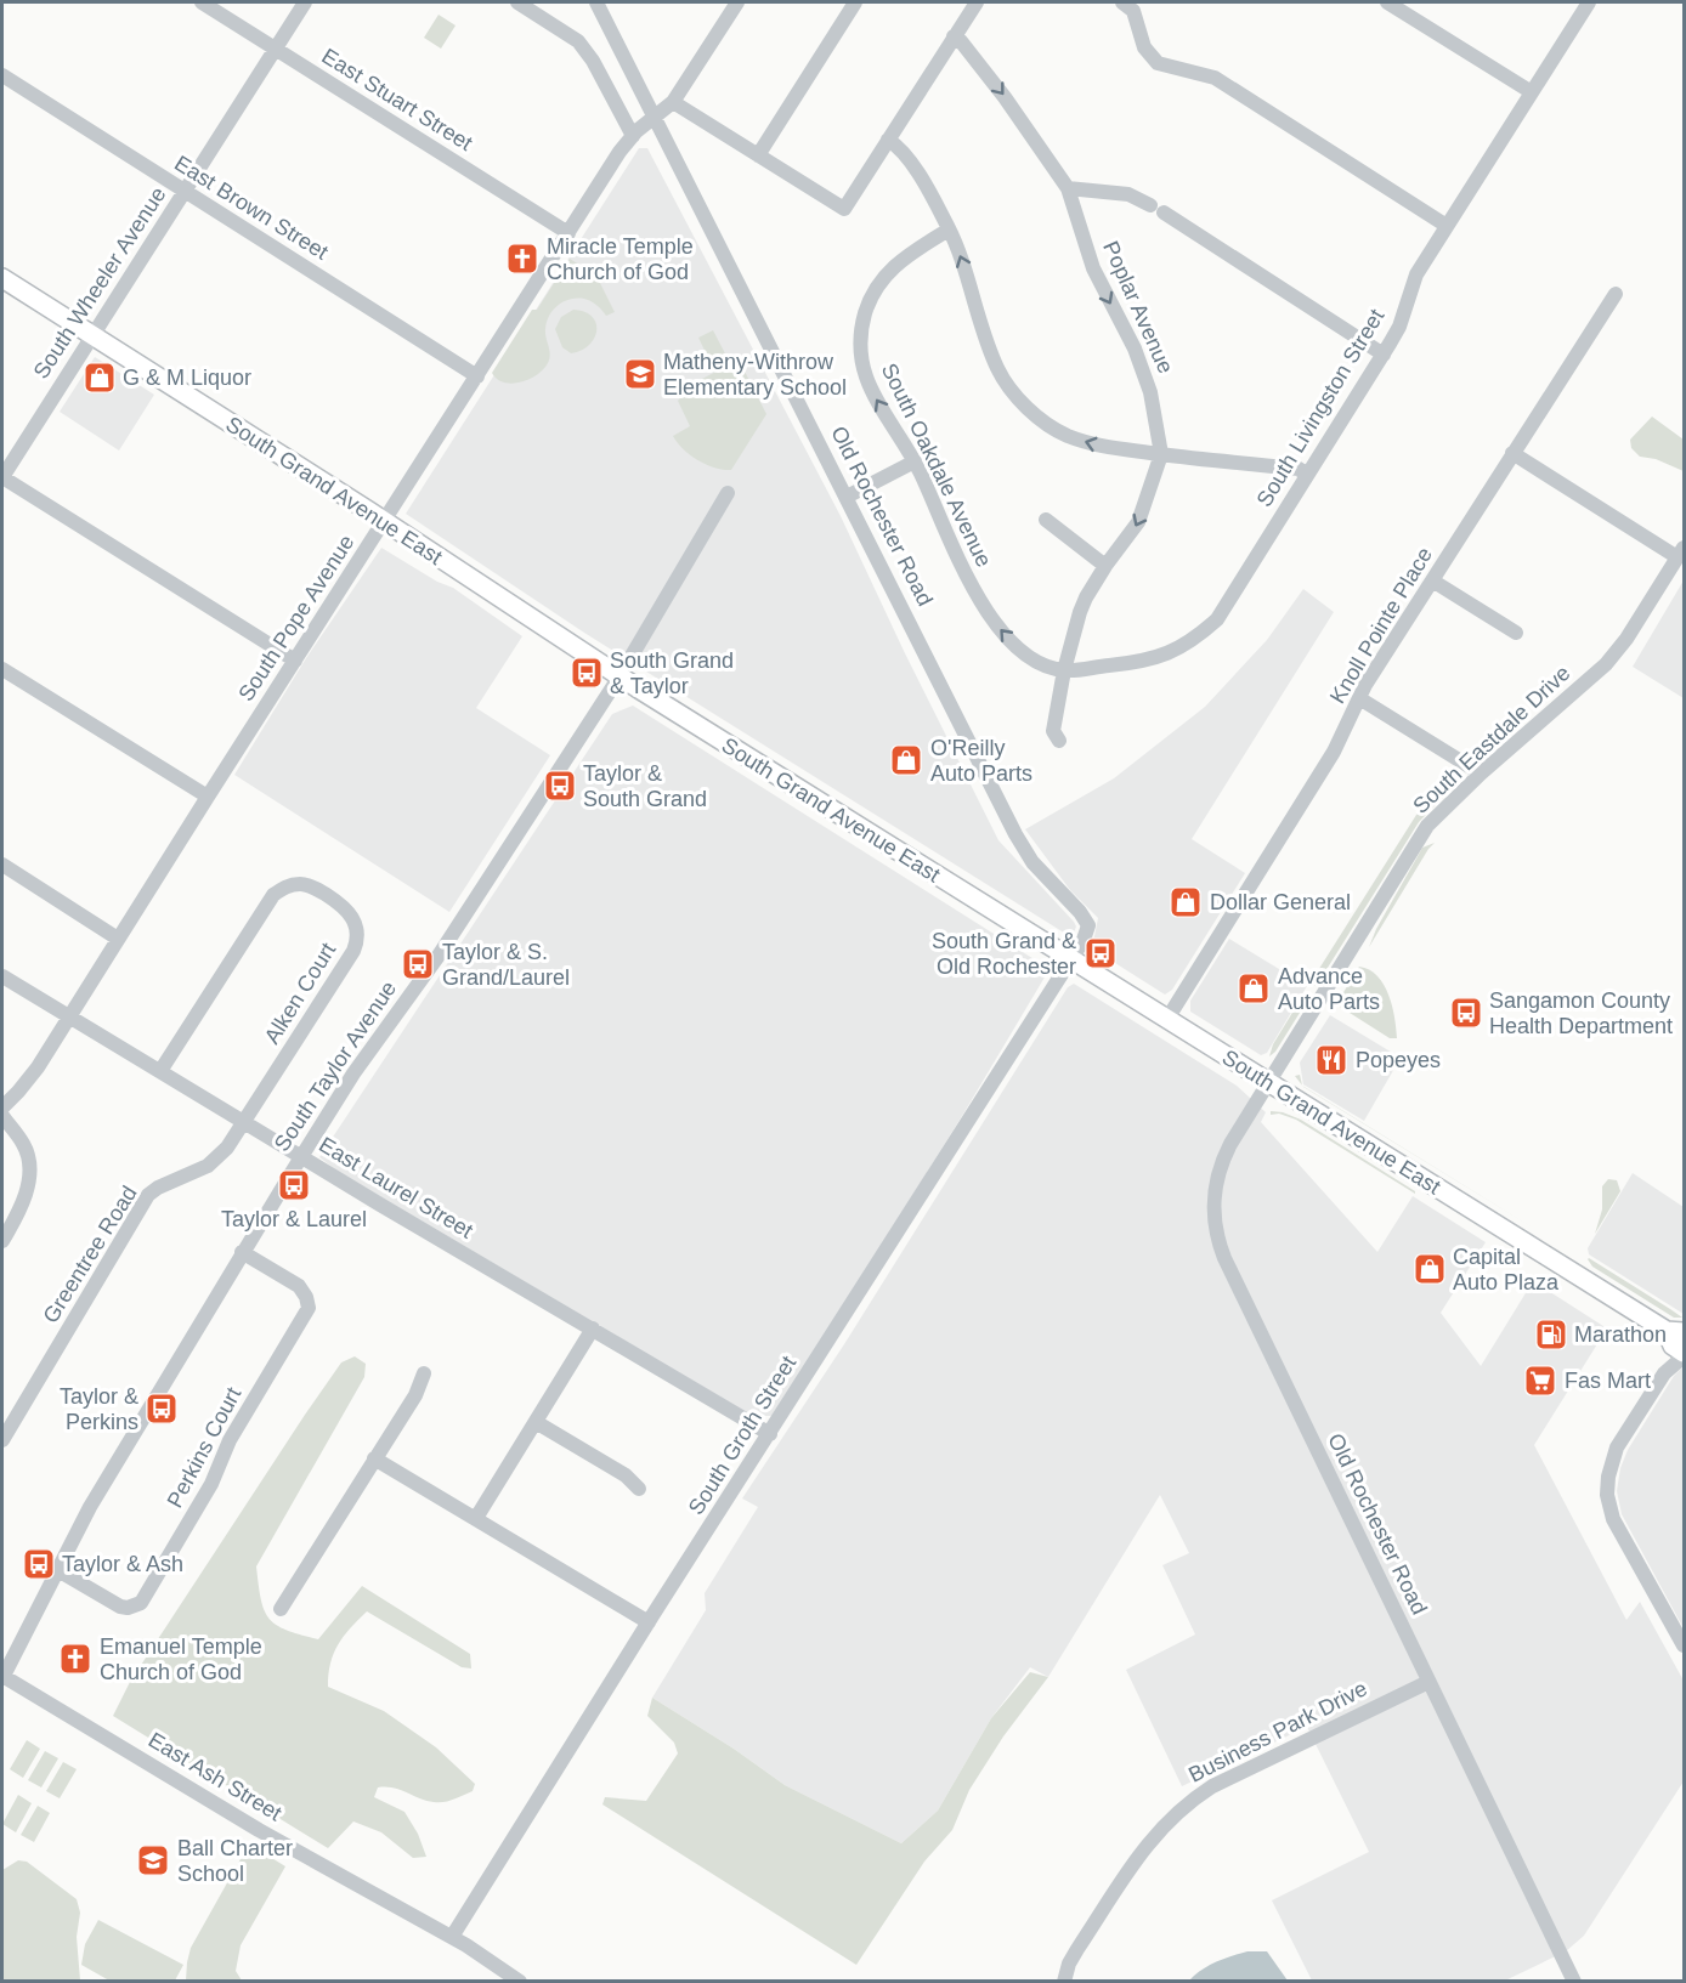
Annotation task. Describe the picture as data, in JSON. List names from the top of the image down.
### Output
{
  "streets": {
    "main road": ["South Grand Avenue East"],
    "street": [
      "East Stuart Street",
      "East Brown Street",
      "South Wheeler Avenue",
      "Poplar Avenue",
      "South Livingston Street",
      "South Oakdale Avenue",
      "Old Rochester Road",
      "South Pope Avenue",
      "Knoll Pointe Place",
      "South Eastdale Drive",
      "Alken Court",
      "South Taylor Avenue",
      "East Laurel Street",
      "Greentree Road",
      "South Groth Street",
      "Perkins Court",
      "Business Park Drive",
      "East Ash Street"
    ]
  },
  "crossings": [
    ["East Stuart Street", "South Wheeler Avenue"],
    ["East Stuart Street", "South Pope Avenue"],
    ["East Brown Street", "South Wheeler Avenue"],
    ["East Brown Street", "South Pope Avenue"],
    ["South Wheeler Avenue", "South Grand Avenue East"],
    ["Poplar Avenue", "South Livingston Street"],
    ["Poplar Avenue", "South Oakdale Avenue"],
    ["South Livingston Street", "South Oakdale Avenue"],
    ["South Grand Avenue East", "Old Rochester Road"],
    ["South Grand Avenue East", "South Pope Avenue"],
    ["South Grand Avenue East", "Knoll Pointe Place"],
    ["South Grand Avenue East", "South Eastdale Drive"],
    ["South Grand Avenue East", "South Taylor Avenue"],
    ["South Grand Avenue East", "South Groth Street"],
    ["Old Rochester Road", "South Pope Avenue"],
    ["Old Rochester Road", "South Eastdale Drive"],
    ["Old Rochester Road", "South Groth Street"],
    ["Old Rochester Road", "Business Park Drive"],
    ["South Pope Avenue", "East Laurel Street"],
    ["Alken Court", "East Laurel Street"],
    ["Alken Court", "Greentree Road"],
    ["South Taylor Avenue", "East Laurel Street"],
    ["South Taylor Avenue", "Perkins Court"],
    ["South Taylor Avenue", "East Ash Street"],
    ["East Laurel Street", "Greentree Road"],
    ["East Laurel Street", "South Groth Street"],
    ["South Groth Street", "East Ash Street"]
  ],
  "one_way": ["Poplar Avenue", "South Oakdale Avenue"],
  "places": {
    "church": ["Miracle Temple Church of God", "Emanuel Temple Church of God"],
    "school or university": ["Matheny-Withrow Elementary School", "Ball Charter School"],
    "shop": [
      "G & M Liquor",
      "O'Reilly Auto Parts",
      "Dollar General",
      "Advance Auto Parts",
      "Capital Auto Plaza"
    ],
    "bus stop": [
      "South Grand & Taylor",
      "Taylor & South Grand",
      "South Grand & Old Rochester",
      "Taylor & S. Grand/Laurel",
      "Sangamon County Health Department",
      "Taylor & Laurel",
      "Taylor & Perkins",
      "Taylor & Ash"
    ],
    "restaurant": ["Popeyes"],
    "fuel station": ["Marathon"],
    "supermarket": ["Fas Mart"]
  }
}
